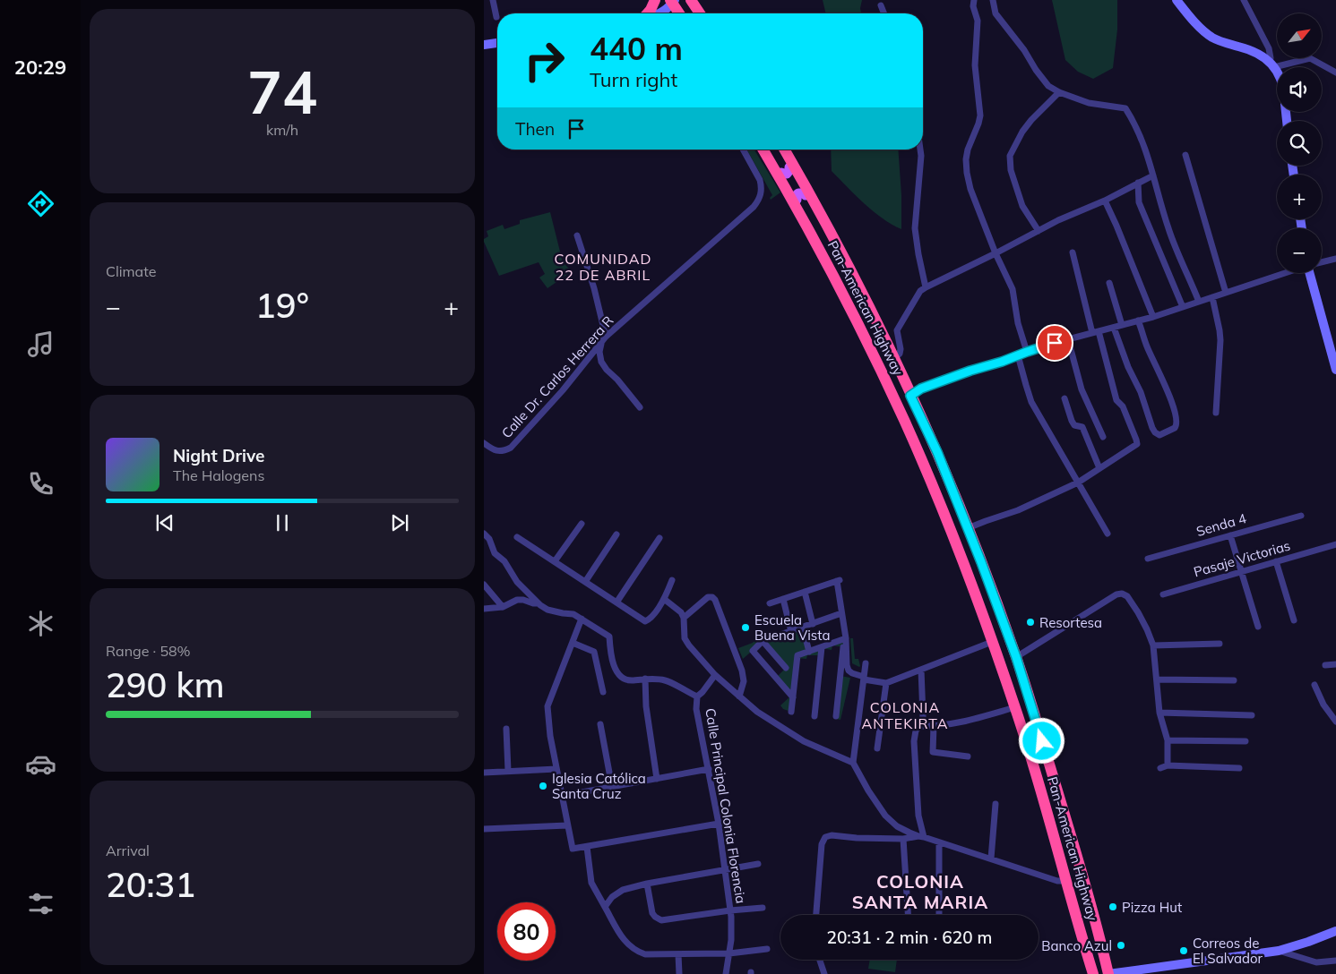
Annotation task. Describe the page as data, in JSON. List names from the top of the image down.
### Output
{
  "streets": {
    "highway": ["Pan-American Highway"],
    "street": [
      "Calle Dr. Carlos Herrera R",
      "Senda 4",
      "Pasaje Victorias",
      "Calle Principal Colonia Florencia"
    ]
  },
  "districts": ["COMUNIDAD 22 DE ABRIL", "COLONIA ANTEKIRTA", "COLONIA SANTA MARIA"],
  "places": [
    "Resortesa",
    "Escuela Buena Vista",
    "Iglesia Católica Santa Cruz",
    "Pizza Hut",
    "Banco Azul",
    "Correos de El Salvador"
  ],
  "north": "top right",
  "page": {
    "tabs": "20:29",
    "tile": [
      ["74", "km/h"],
      "Climate",
      ["Range · 58%", "290 km"],
      ["Arrival", "20:31"]
    ],
    "map_buttons": ["+", "−"],
    "turn": ["440 m", "Turn right"],
    "then": "Then",
    "heat": ["−", "19°", "+"],
    "song": ["Night Drive", "The Halogens"],
    "limit": "80",
    "trip": "20:31 · 2 min · 620 m"
  }
}
